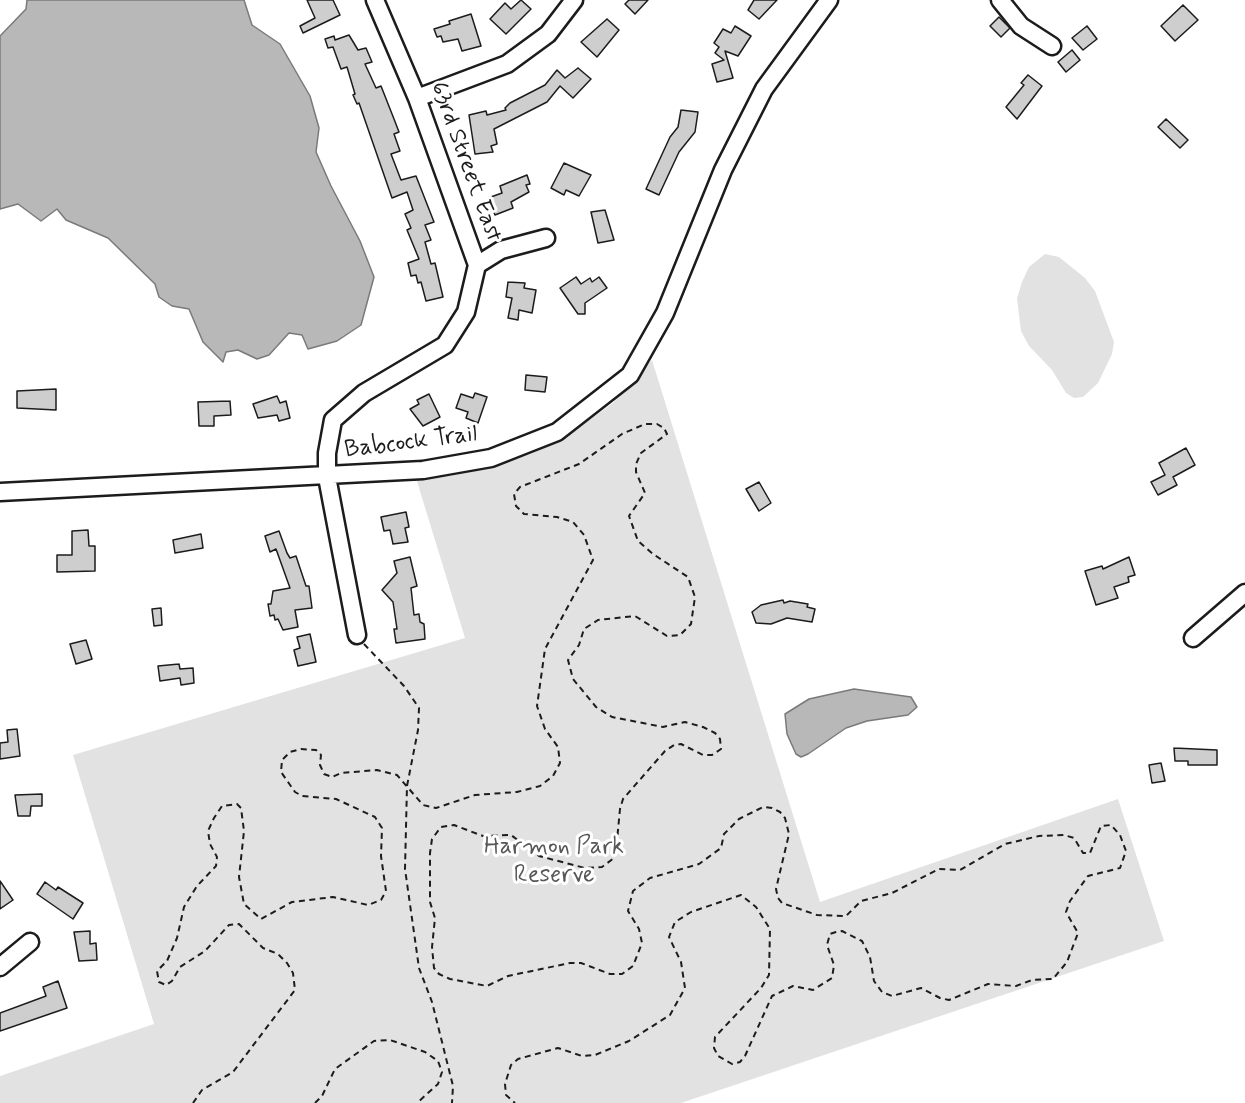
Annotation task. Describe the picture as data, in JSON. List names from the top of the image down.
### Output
{
  "streets": {
    "street": ["63rd Street East", "Babcock Trail"]
  },
  "crossings": [
    ["63rd Street East", "Babcock Trail"]
  ],
  "parks": ["Harmon Park Reserve"]
}
